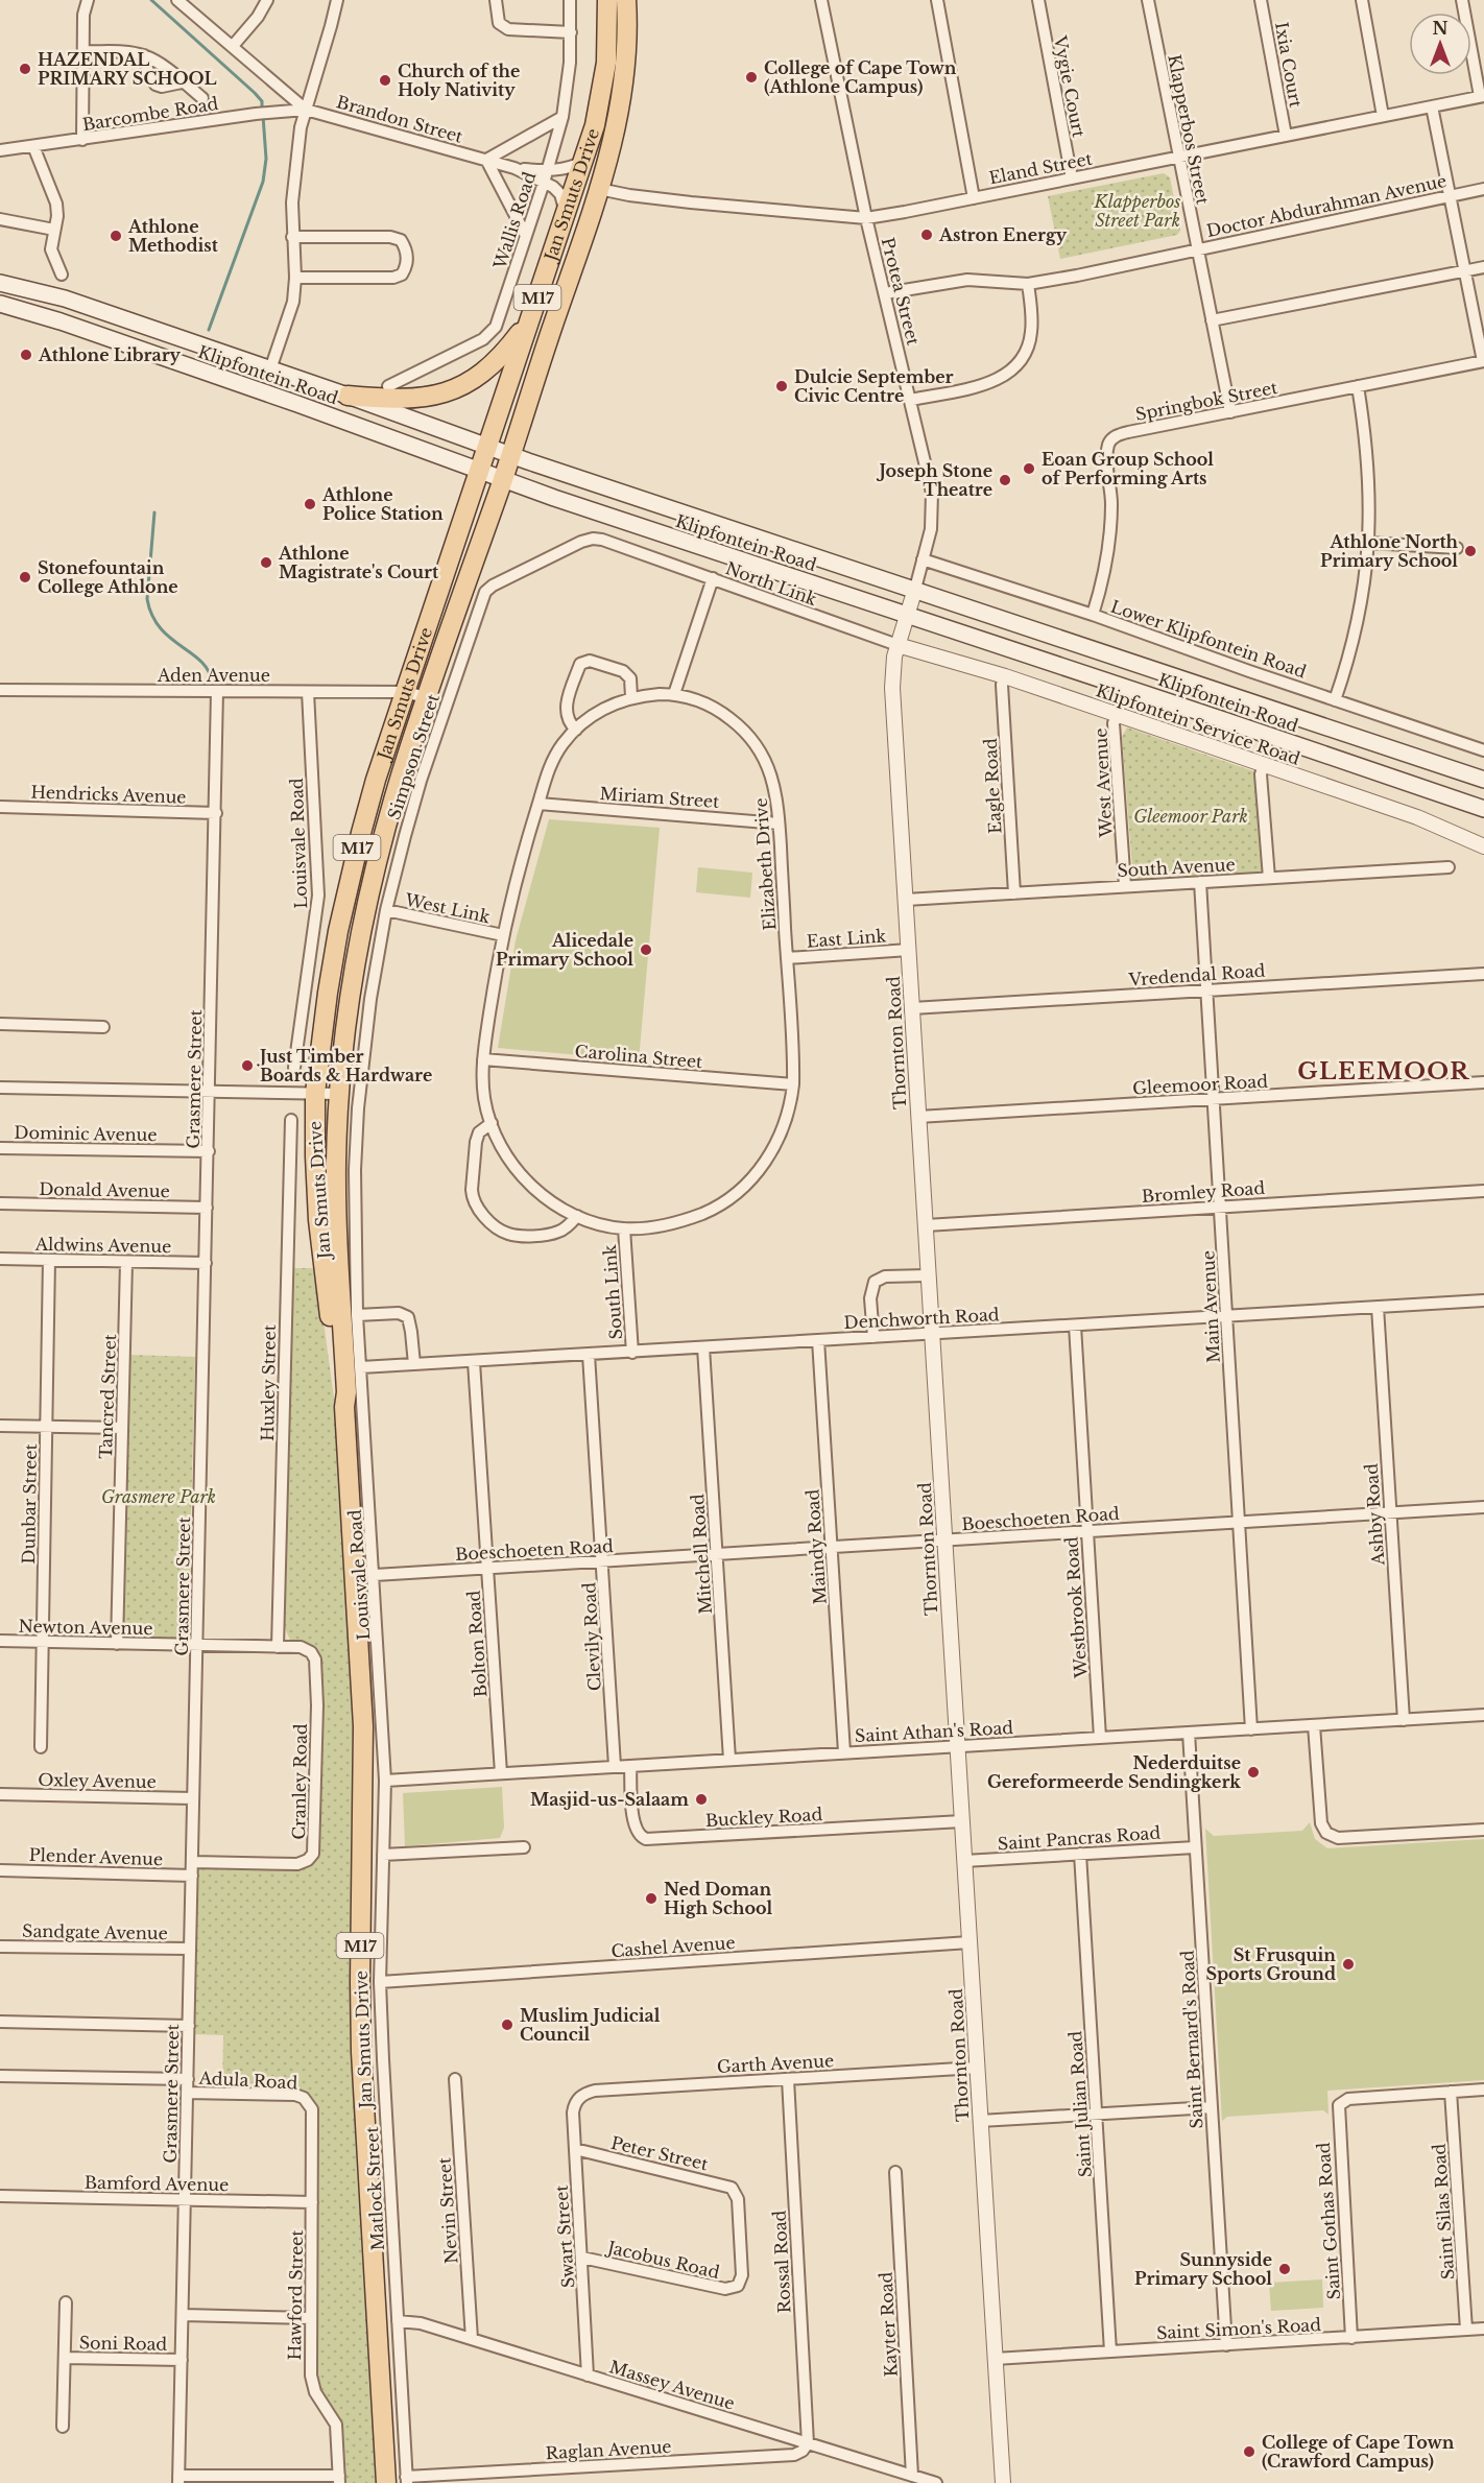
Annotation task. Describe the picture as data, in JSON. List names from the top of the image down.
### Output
{
  "streets": {
    "main road": ["Jan Smuts Drive", "M17", "Klipfontein Road"],
    "street": [
      "Ixia Court",
      "Vygie Court",
      "Barcombe Road",
      "Brandon Street",
      "Klapperbos Street",
      "Eland Street",
      "Doctor Abdurahman Avenue",
      "Wallis Road",
      "Protea Street",
      "Springbok Street",
      "North Link",
      "Lower Klipfontein Road",
      "Aden Avenue",
      "Klipfontein Service Road",
      "Simpson Street",
      "West Avenue",
      "Eagle Road",
      "Hendricks Avenue",
      "Miriam Street",
      "Louisvale Road",
      "Elizabeth Drive",
      "South Avenue",
      "West Link",
      "East Link",
      "Vredendal Road",
      "Thornton Road",
      "Carolina Street",
      "Grasmere Street",
      "Gleemoor Road",
      "Dominic Avenue",
      "Donald Avenue",
      "Bromley Road",
      "Aldwins Avenue",
      "South Link",
      "Main Avenue",
      "Denchworth Road",
      "Huxley Street",
      "Tancred Street",
      "Dunbar Street",
      "Ashby Road",
      "Boeschoeten Road",
      "Maindy Road",
      "Mitchell Road",
      "Westbrook Road",
      "Newton Avenue",
      "Clevily Road",
      "Bolton Road",
      "Saint Athan's Road",
      "Oxley Avenue",
      "Cranley Road",
      "Buckley Road",
      "Saint Pancras Road",
      "Plender Avenue",
      "Sandgate Avenue",
      "Cashel Avenue",
      "Saint Bernard's Road",
      "Garth Avenue",
      "Adula Road",
      "Saint Julian Road",
      "Peter Street",
      "Bamford Avenue",
      "Matlock Street",
      "Nevin Street",
      "Saint Silas Road",
      "Saint Gothas Road",
      "Swart Street",
      "Jacobus Road",
      "Rossal Road",
      "Hawford Street",
      "Kayter Road",
      "Saint Simon's Road",
      "Soni Road",
      "Massey Avenue",
      "Raglan Avenue"
    ]
  },
  "crossings": [
    ["Ixia Court", "Eland Street"],
    ["Vygie Court", "Eland Street"],
    ["Barcombe Road", "Brandon Street"],
    ["Brandon Street", "Jan Smuts Drive"],
    ["Brandon Street", "Wallis Road"],
    ["Klapperbos Street", "Eland Street"],
    ["Klapperbos Street", "Doctor Abdurahman Avenue"],
    ["Klapperbos Street", "Springbok Street"],
    ["Eland Street", "Jan Smuts Drive"],
    ["Eland Street", "Protea Street"],
    ["Jan Smuts Drive", "Klipfontein Road"],
    ["Jan Smuts Drive", "Aden Avenue"],
    ["Doctor Abdurahman Avenue", "Protea Street"],
    ["Protea Street", "Klipfontein Road"],
    ["Protea Street", "Lower Klipfontein Road"],
    ["Protea Street", "Thornton Road"],
    ["Klipfontein Road", "Thornton Road"],
    ["Springbok Street", "Lower Klipfontein Road"],
    ["North Link", "Klipfontein Service Road"],
    ["North Link", "Simpson Street"],
    ["North Link", "Elizabeth Drive"],
    ["North Link", "Thornton Road"],
    ["Aden Avenue", "Louisvale Road"],
    ["Aden Avenue", "Grasmere Street"],
    ["Klipfontein Service Road", "West Avenue"],
    ["Klipfontein Service Road", "Eagle Road"],
    ["Klipfontein Service Road", "Thornton Road"],
    ["Simpson Street", "Louisvale Road"],
    ["Simpson Street", "West Link"],
    ["Simpson Street", "Denchworth Road"],
    ["West Avenue", "South Avenue"],
    ["Eagle Road", "South Avenue"],
    ["Hendricks Avenue", "Grasmere Street"],
    ["Miriam Street", "Elizabeth Drive"],
    ["Louisvale Road", "Denchworth Road"],
    ["Louisvale Road", "Boeschoeten Road"],
    ["Louisvale Road", "Saint Athan's Road"],
    ["Louisvale Road", "Matlock Street"],
    ["Elizabeth Drive", "West Link"],
    ["Elizabeth Drive", "East Link"],
    ["Elizabeth Drive", "Carolina Street"],
    ["Elizabeth Drive", "South Link"],
    ["South Avenue", "Thornton Road"],
    ["South Avenue", "Main Avenue"],
    ["East Link", "Thornton Road"],
    ["Vredendal Road", "Thornton Road"],
    ["Vredendal Road", "Main Avenue"],
    ["Thornton Road", "Gleemoor Road"],
    ["Thornton Road", "Bromley Road"],
    ["Thornton Road", "Denchworth Road"],
    ["Thornton Road", "Boeschoeten Road"],
    ["Thornton Road", "Saint Athan's Road"],
    ["Thornton Road", "Buckley Road"],
    ["Thornton Road", "Saint Pancras Road"],
    ["Thornton Road", "Cashel Avenue"],
    ["Thornton Road", "Garth Avenue"],
    ["Thornton Road", "Saint Simon's Road"],
    ["Grasmere Street", "Dominic Avenue"],
    ["Grasmere Street", "Donald Avenue"],
    ["Grasmere Street", "Aldwins Avenue"],
    ["Grasmere Street", "Newton Avenue"],
    ["Grasmere Street", "Oxley Avenue"],
    ["Grasmere Street", "Cranley Road"],
    ["Grasmere Street", "Plender Avenue"],
    ["Grasmere Street", "Sandgate Avenue"],
    ["Grasmere Street", "Adula Road"],
    ["Grasmere Street", "Bamford Avenue"],
    ["Grasmere Street", "Soni Road"],
    ["Gleemoor Road", "Main Avenue"],
    ["Bromley Road", "Main Avenue"],
    ["Aldwins Avenue", "Tancred Street"],
    ["Aldwins Avenue", "Dunbar Street"],
    ["South Link", "Denchworth Road"],
    ["Main Avenue", "Denchworth Road"],
    ["Main Avenue", "Boeschoeten Road"],
    ["Main Avenue", "Saint Athan's Road"],
    ["Denchworth Road", "Ashby Road"],
    ["Denchworth Road", "Maindy Road"],
    ["Denchworth Road", "Mitchell Road"],
    ["Denchworth Road", "Westbrook Road"],
    ["Denchworth Road", "Clevily Road"],
    ["Denchworth Road", "Bolton Road"],
    ["Huxley Street", "Newton Avenue"],
    ["Tancred Street", "Newton Avenue"],
    ["Dunbar Street", "Newton Avenue"],
    ["Ashby Road", "Boeschoeten Road"],
    ["Ashby Road", "Saint Athan's Road"],
    ["Boeschoeten Road", "Maindy Road"],
    ["Boeschoeten Road", "Mitchell Road"],
    ["Boeschoeten Road", "Westbrook Road"],
    ["Boeschoeten Road", "Clevily Road"],
    ["Boeschoeten Road", "Bolton Road"],
    ["Maindy Road", "Saint Athan's Road"],
    ["Mitchell Road", "Saint Athan's Road"],
    ["Westbrook Road", "Saint Athan's Road"],
    ["Newton Avenue", "Cranley Road"],
    ["Clevily Road", "Saint Athan's Road"],
    ["Bolton Road", "Saint Athan's Road"],
    ["Saint Athan's Road", "Buckley Road"],
    ["Saint Athan's Road", "Saint Bernard's Road"],
    ["Saint Athan's Road", "Matlock Street"],
    ["Saint Pancras Road", "Saint Bernard's Road"],
    ["Saint Pancras Road", "Saint Julian Road"],
    ["Cashel Avenue", "Matlock Street"],
    ["Saint Bernard's Road", "Saint Simon's Road"],
    ["Garth Avenue", "Swart Street"],
    ["Garth Avenue", "Rossal Road"],
    ["Adula Road", "Hawford Street"],
    ["Saint Julian Road", "Saint Simon's Road"],
    ["Peter Street", "Swart Street"],
    ["Peter Street", "Jacobus Road"],
    ["Bamford Avenue", "Hawford Street"],
    ["Matlock Street", "Massey Avenue"],
    ["Matlock Street", "Raglan Avenue"],
    ["Nevin Street", "Massey Avenue"],
    ["Saint Silas Road", "Saint Gothas Road"],
    ["Saint Silas Road", "Saint Simon's Road"],
    ["Saint Gothas Road", "Saint Simon's Road"],
    ["Swart Street", "Jacobus Road"],
    ["Swart Street", "Massey Avenue"],
    ["Rossal Road", "Massey Avenue"],
    ["Rossal Road", "Raglan Avenue"],
    ["Kayter Road", "Massey Avenue"],
    ["Massey Avenue", "Raglan Avenue"]
  ],
  "districts": ["GLEEMOOR"],
  "parks": ["Klapperbos Street Park", "Gleemoor Park", "Grasmere Park"],
  "places": [
    "HAZENDAL PRIMARY SCHOOL",
    "College of Cape Town (Athlone Campus)",
    "Church of the Holy Nativity",
    "Astron Energy",
    "Athlone Methodist",
    "Athlone Library",
    "Dulcie September Civic Centre",
    "Eoan Group School of Performing Arts",
    "Joseph Stone Theatre",
    "Athlone Police Station",
    "Athlone North Primary School",
    "Athlone Magistrate's Court",
    "Stonefountain College Athlone",
    "Alicedale Primary School",
    "Just Timber Boards & Hardware",
    "Nederduitse Gereformeerde Sendingkerk",
    "Masjid-us-Salaam",
    "Ned Doman High School",
    "St Frusquin Sports Ground",
    "Muslim Judicial Council",
    "Sunnyside Primary School",
    "College of Cape Town (Crawford Campus)"
  ],
  "north": "top"
}
